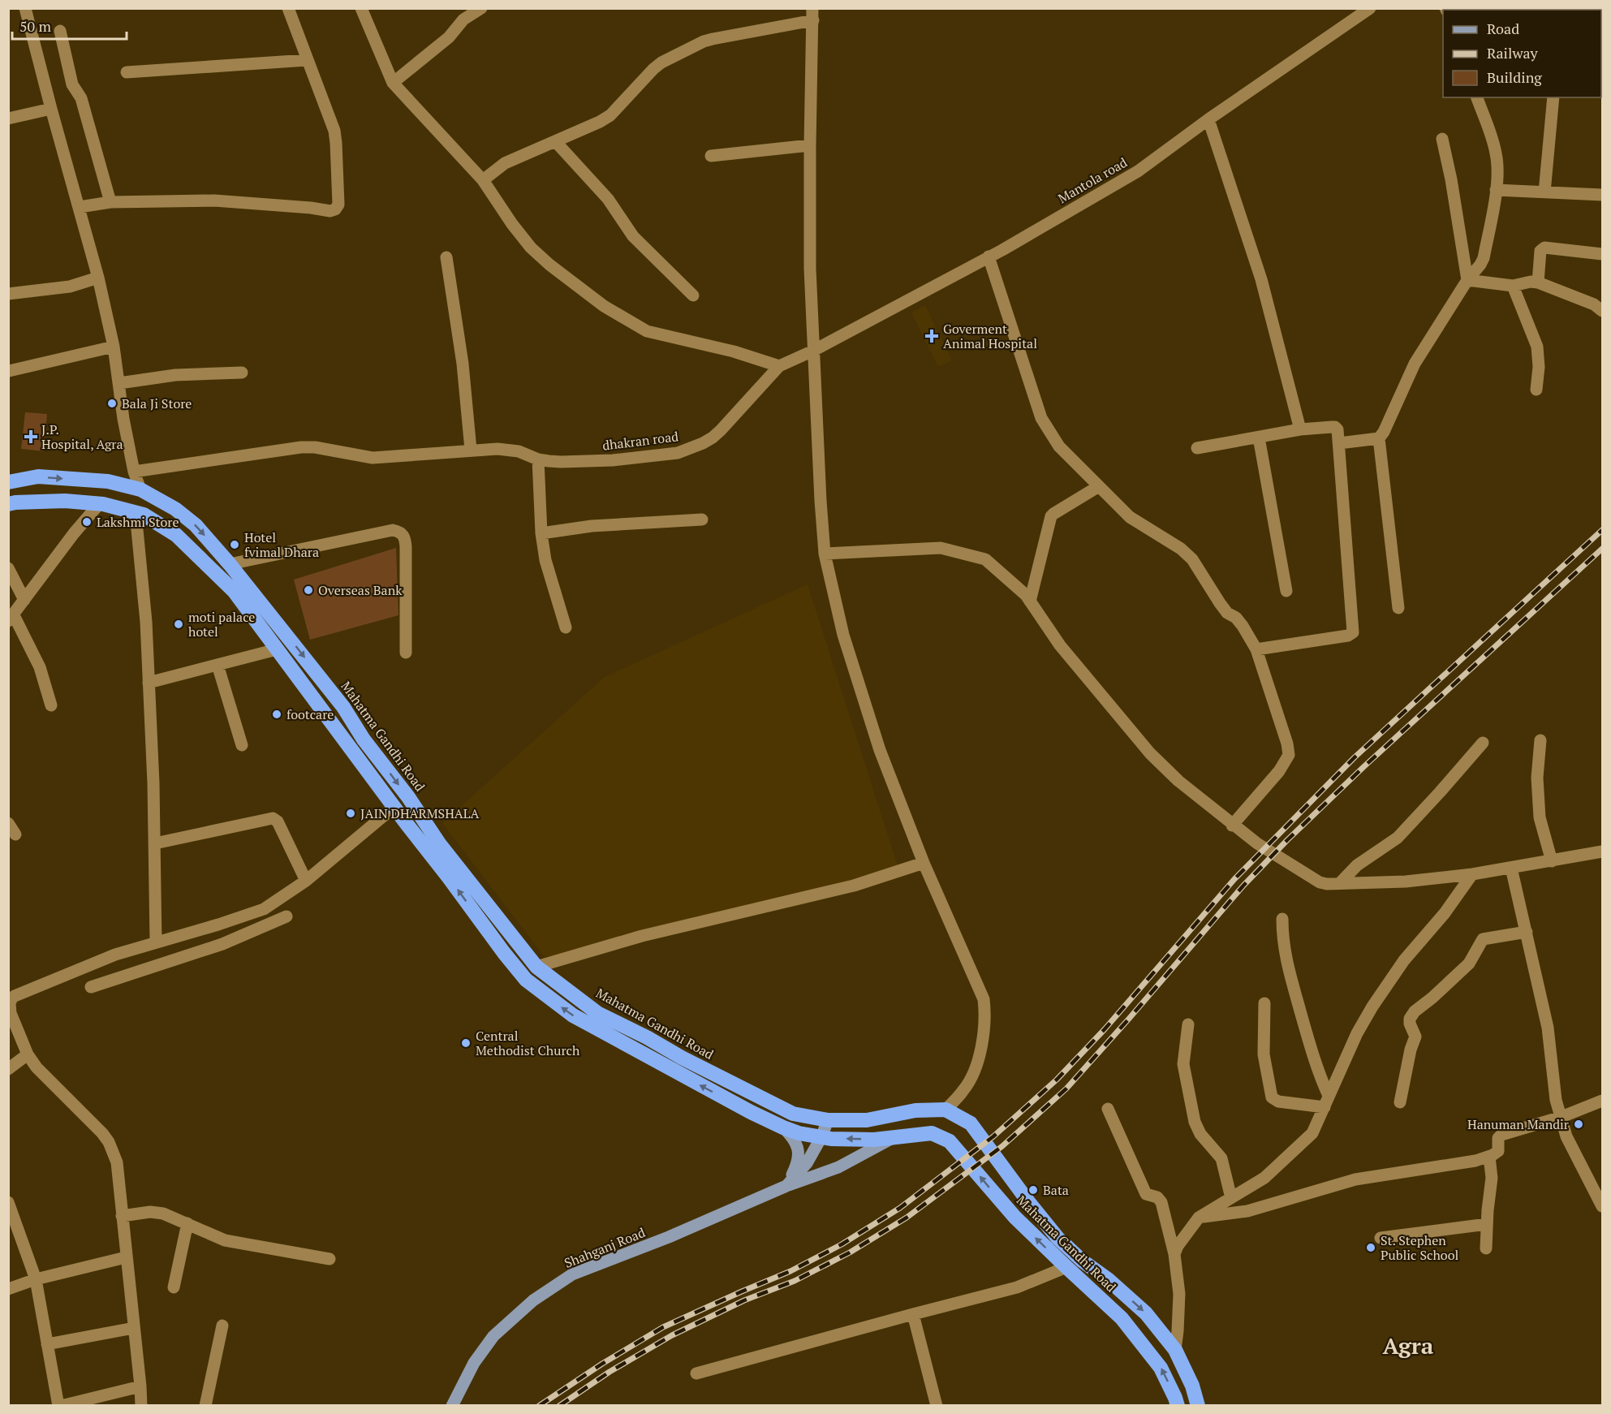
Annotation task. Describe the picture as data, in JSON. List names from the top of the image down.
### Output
{
  "streets": {
    "highway": ["Mahatma Gandhi Road"],
    "main road": ["Shahganj Road"],
    "street": ["Mantola road", "dhakran road"]
  },
  "crossings": [
    ["Mantola road", "dhakran road"],
    ["Mahatma Gandhi Road", "Shahganj Road"]
  ],
  "districts": ["Agra"],
  "places": {
    "health": ["Goverment Animal Hospital", "J.P. Hospital, Agra"],
    "other": [
      "Bala Ji Store",
      "Lakshmi Store",
      "Hotel fvimal Dhara",
      "Overseas Bank",
      "moti palace hotel",
      "footcare",
      "JAIN DHARMSHALA",
      "Central Methodist Church",
      "Hanuman Mandir",
      "Bata",
      "St. Stephen Public School"
    ]
  },
  "legend": ["Road", "Railway", "Building"],
  "scale_bar": "50 m"
}
